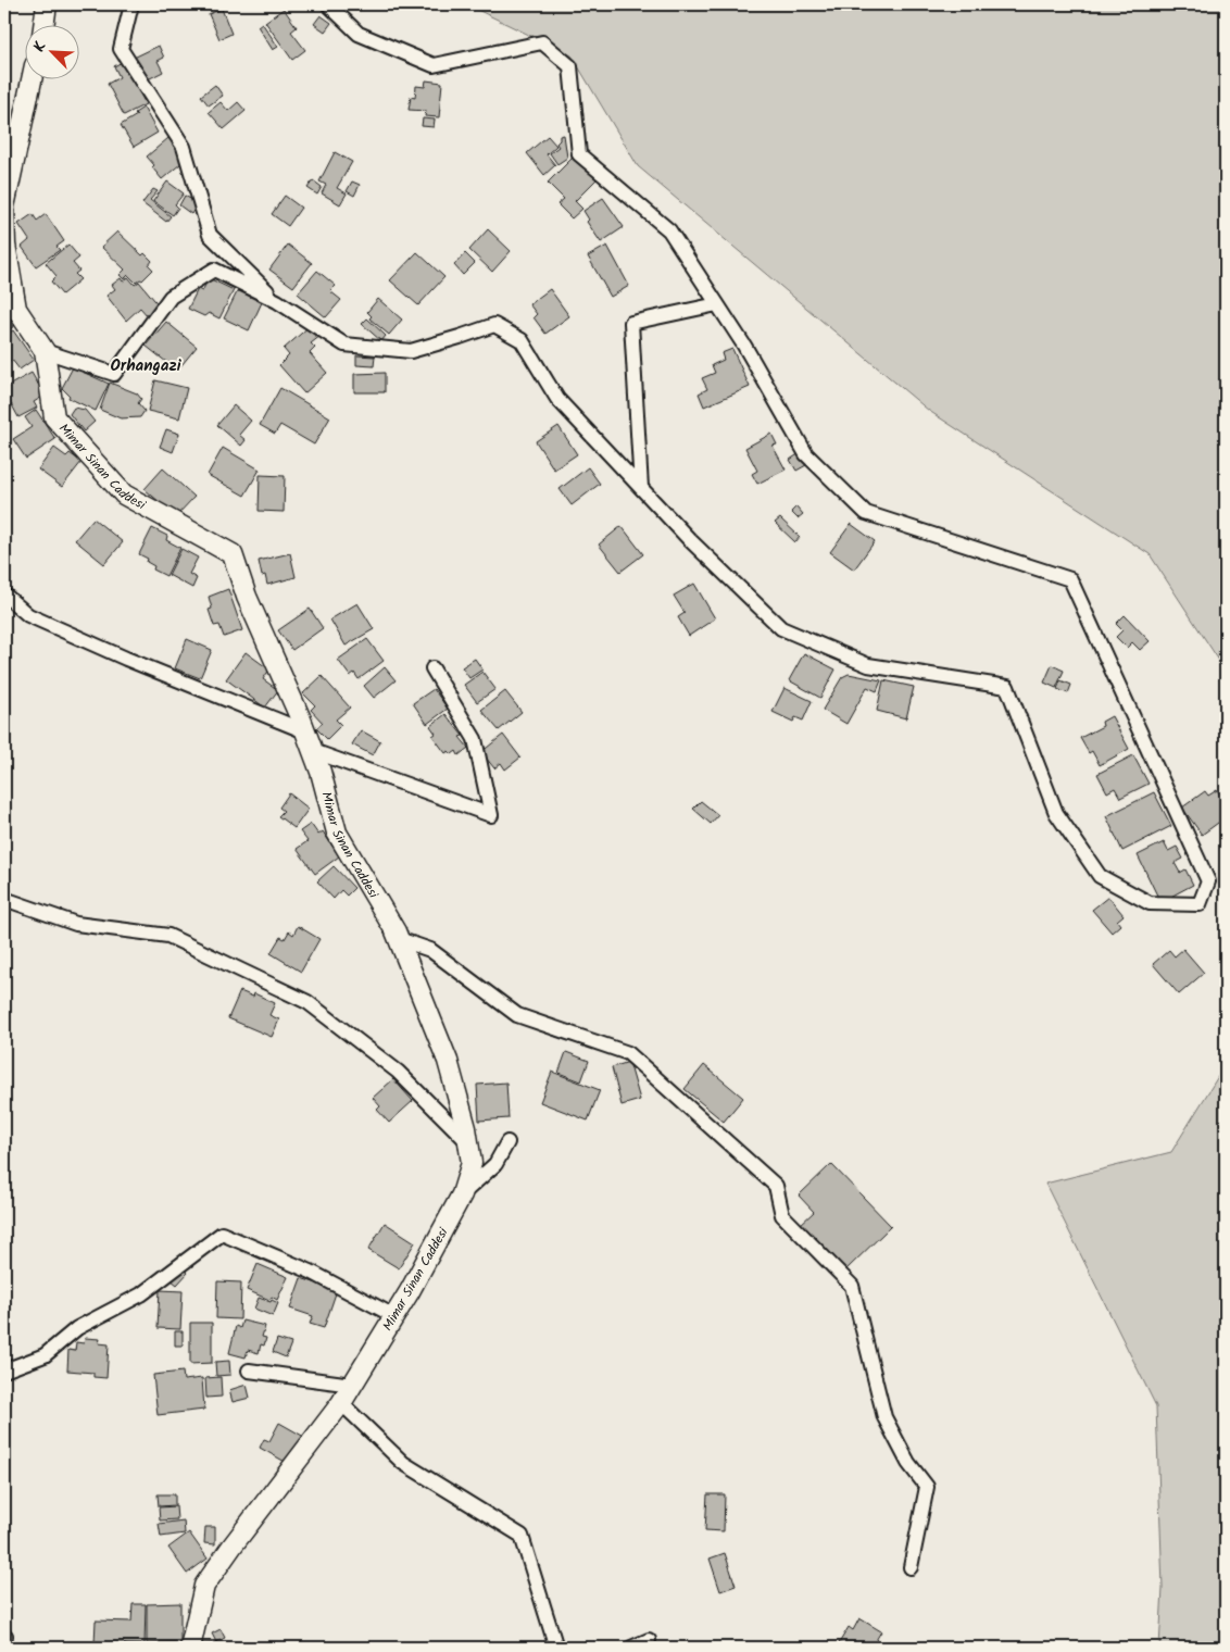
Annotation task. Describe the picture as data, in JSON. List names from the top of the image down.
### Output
{
  "streets": {
    "street": ["Mimar Sinan Caddesi"]
  },
  "districts": ["Orhangazi"],
  "north": "top left"
}
